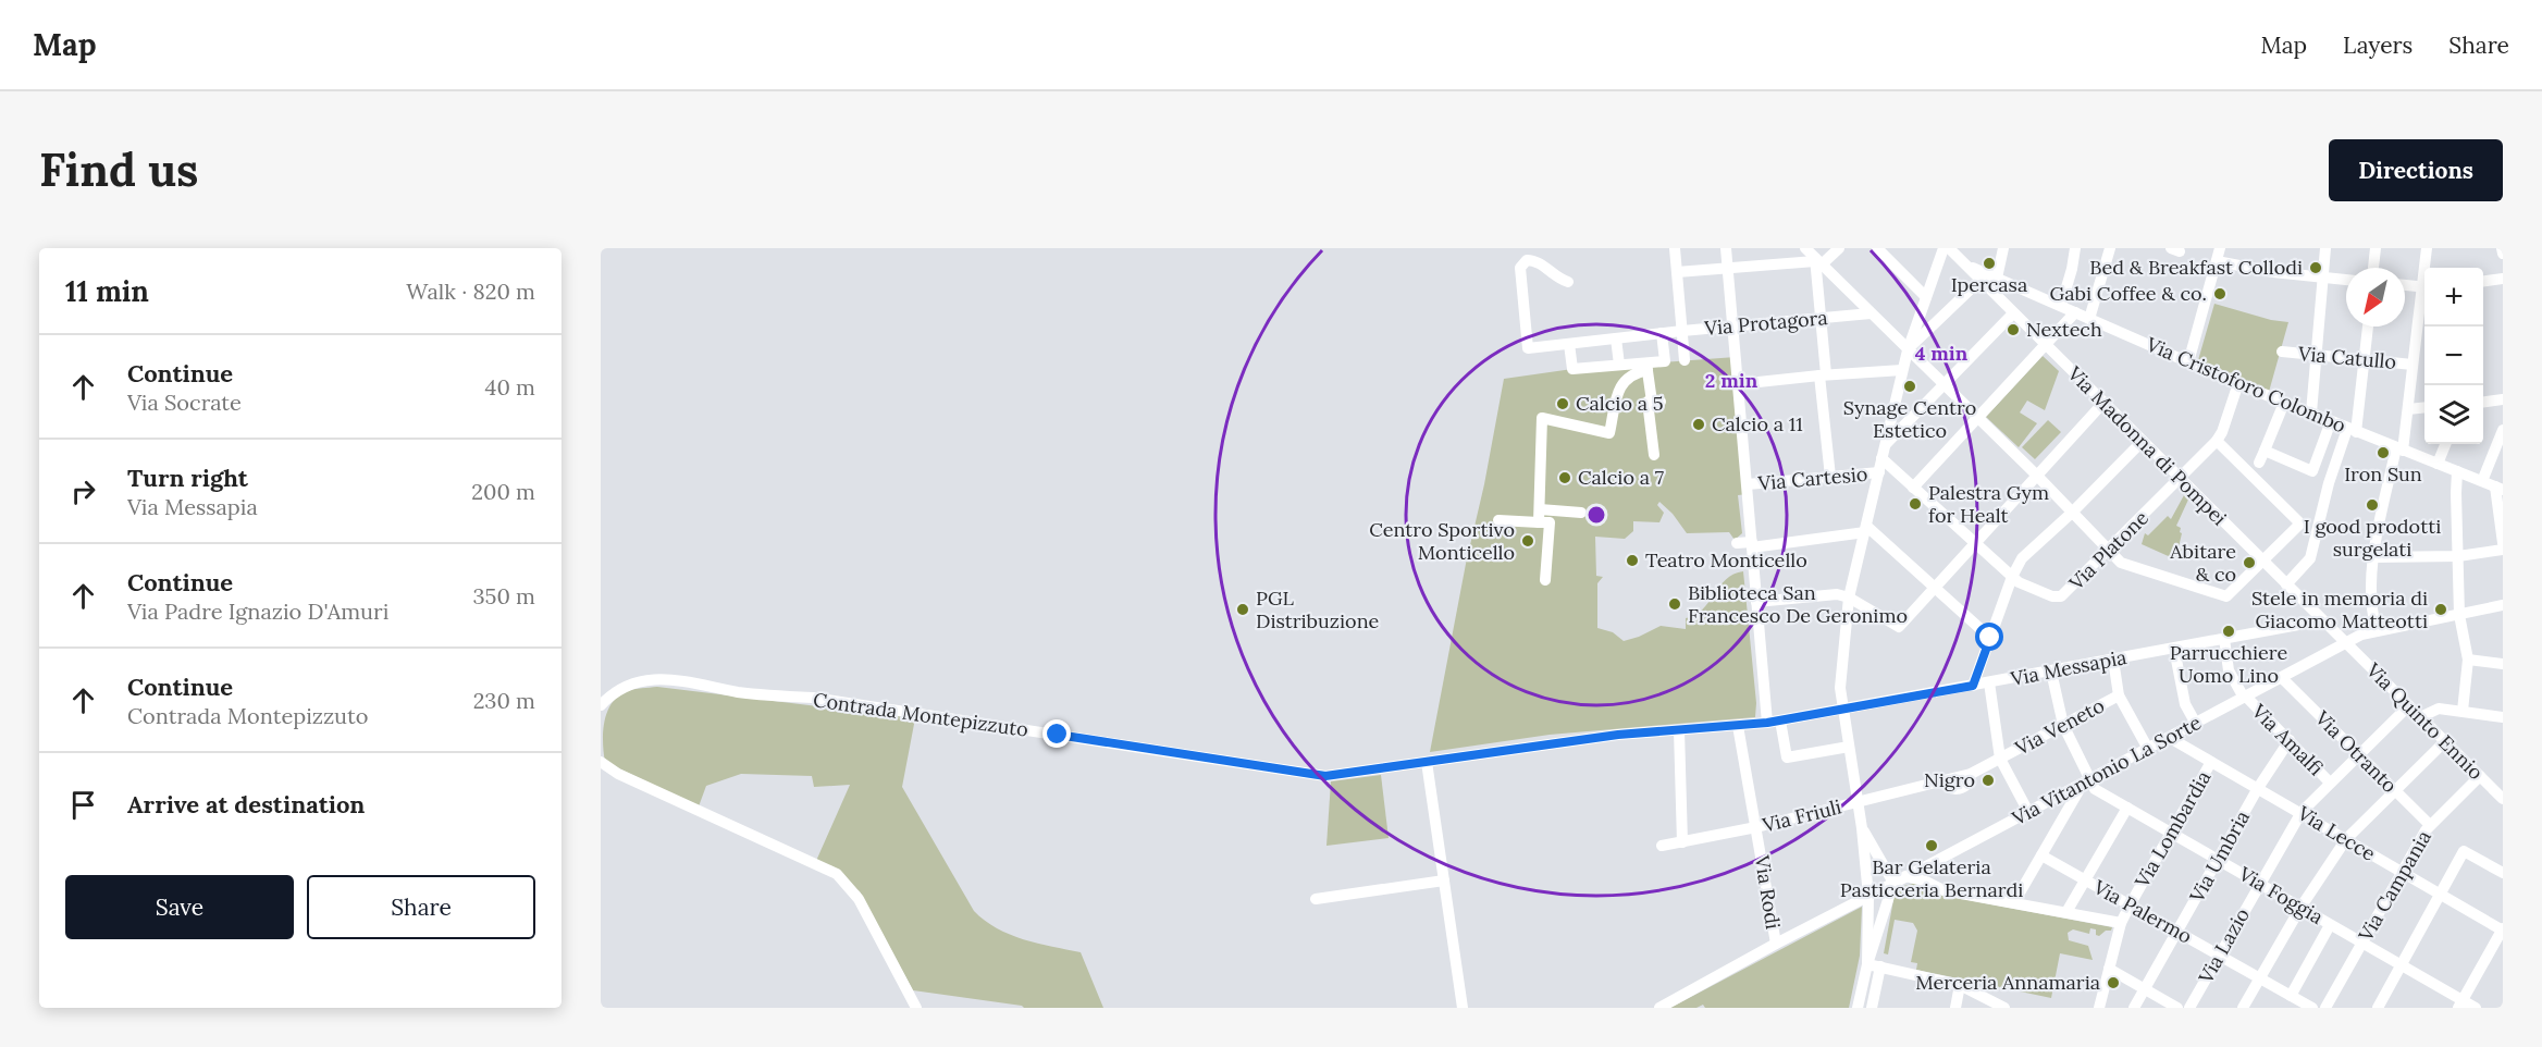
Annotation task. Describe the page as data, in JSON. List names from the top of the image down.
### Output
{
  "streets": {
    "street": [
      "Via Protagora",
      "Via Catullo",
      "Via Cristoforo Colombo",
      "Via Madonna di Pompei",
      "Via Cartesio",
      "Via Platone",
      "Via Messapia",
      "Contrada Montepizzuto",
      "Via Quinto Ennio",
      "Via Veneto",
      "Via Amalfi",
      "Via Otranto",
      "Via Vitantonio La Sorte",
      "Via Friuli",
      "Via Lombardia",
      "Via Lecce",
      "Via Umbria",
      "Via Campania",
      "Via Rodi",
      "Via Foggia",
      "Via Palermo",
      "Via Lazio"
    ]
  },
  "crossings": [
    ["Via Cristoforo Colombo", "Via Madonna di Pompei"],
    ["Via Madonna di Pompei", "Via Platone"],
    ["Via Madonna di Pompei", "Via Messapia"],
    ["Via Madonna di Pompei", "Via Quinto Ennio"],
    ["Via Madonna di Pompei", "Via Vitantonio La Sorte"],
    ["Via Messapia", "Contrada Montepizzuto"],
    ["Via Messapia", "Via Amalfi"],
    ["Via Messapia", "Via Rodi"],
    ["Via Quinto Ennio", "Via Vitantonio La Sorte"],
    ["Via Quinto Ennio", "Via Campania"],
    ["Via Quinto Ennio", "Via Lazio"],
    ["Via Veneto", "Via Friuli"],
    ["Via Amalfi", "Via Vitantonio La Sorte"],
    ["Via Amalfi", "Via Umbria"],
    ["Via Amalfi", "Via Lazio"],
    ["Via Otranto", "Via Vitantonio La Sorte"],
    ["Via Otranto", "Via Campania"],
    ["Via Otranto", "Via Lazio"],
    ["Via Vitantonio La Sorte", "Via Lecce"],
    ["Via Vitantonio La Sorte", "Via Rodi"],
    ["Via Vitantonio La Sorte", "Via Foggia"],
    ["Via Friuli", "Via Rodi"],
    ["Via Lombardia", "Via Lecce"],
    ["Via Lombardia", "Via Foggia"],
    ["Via Lombardia", "Via Palermo"],
    ["Via Lecce", "Via Umbria"],
    ["Via Lecce", "Via Campania"],
    ["Via Lecce", "Via Lazio"],
    ["Via Umbria", "Via Foggia"],
    ["Via Umbria", "Via Palermo"],
    ["Via Campania", "Via Foggia"],
    ["Via Foggia", "Via Lazio"],
    ["Via Palermo", "Via Lazio"]
  ],
  "places": [
    "Ipercasa",
    "Bed & Breakfast Collodi",
    "Gabi Coffee & co.",
    "Nextech",
    "Synage Centro Estetico",
    "Calcio a 5",
    "Calcio a 11",
    "Iron Sun",
    "Calcio a 7",
    "Palestra Gym for Healt",
    "I good prodotti surgelati",
    "Centro Sportivo Monticello",
    "Teatro Monticello",
    "Abitare & co",
    "Biblioteca San Francesco De Geronimo",
    "PGL Distribuzione",
    "Stele in memoria di Giacomo Matteotti",
    "Parrucchiere Uomo Lino",
    "Nigro",
    "Bar Gelateria Pasticceria Bernardi",
    "Merceria Annamaria"
  ],
  "north": "bottom left",
  "page": {
    "header": "Map",
    "nav": ["Map", "Layers", "Share"],
    "buttons": [
      "Directions",
      ["Save", "Share"]
    ],
    "title": "Find us",
    "heading": ["11 min", "Walk · 820 m"],
    "map_buttons": ["+", "−"],
    "list": [
      ["Continue", "Via Socrate", "40 m"],
      ["Turn right", "Via Messapia", "200 m"],
      ["Continue", "Via Padre Ignazio D'Amuri", "350 m"],
      ["Continue", "Contrada Montepizzuto", "230 m"],
      "Arrive at destination"
    ]
  },
  "rings": ["4 min", "2 min"]
}
